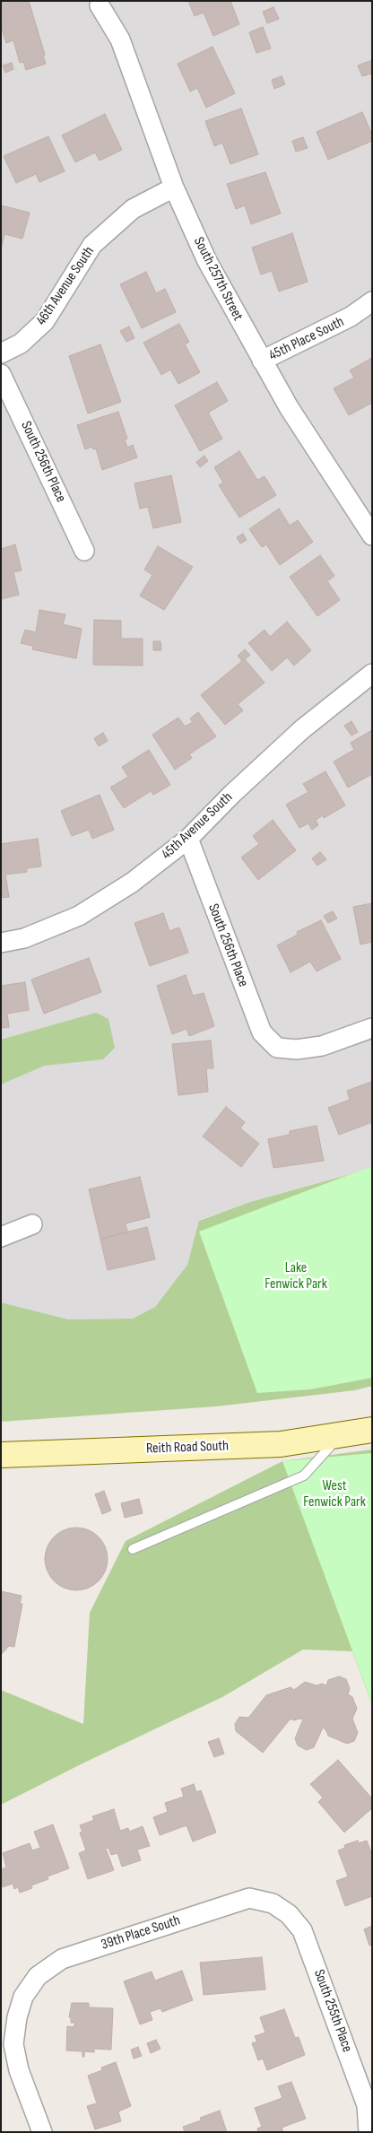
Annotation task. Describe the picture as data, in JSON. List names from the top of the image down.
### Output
{
  "streets": {
    "main road": ["Reith Road South"],
    "street": [
      "South 257th Street",
      "46th Avenue South",
      "45th Place South",
      "South 256th Place",
      "45th Avenue South",
      "39th Place South",
      "South 255th Place"
    ]
  },
  "crossings": [
    ["South 257th Street", "46th Avenue South"],
    ["South 257th Street", "45th Place South"],
    ["South 256th Place", "45th Avenue South"],
    ["39th Place South", "South 255th Place"]
  ],
  "parks": ["Lake Fenwick Park", "West Fenwick Park"]
}
